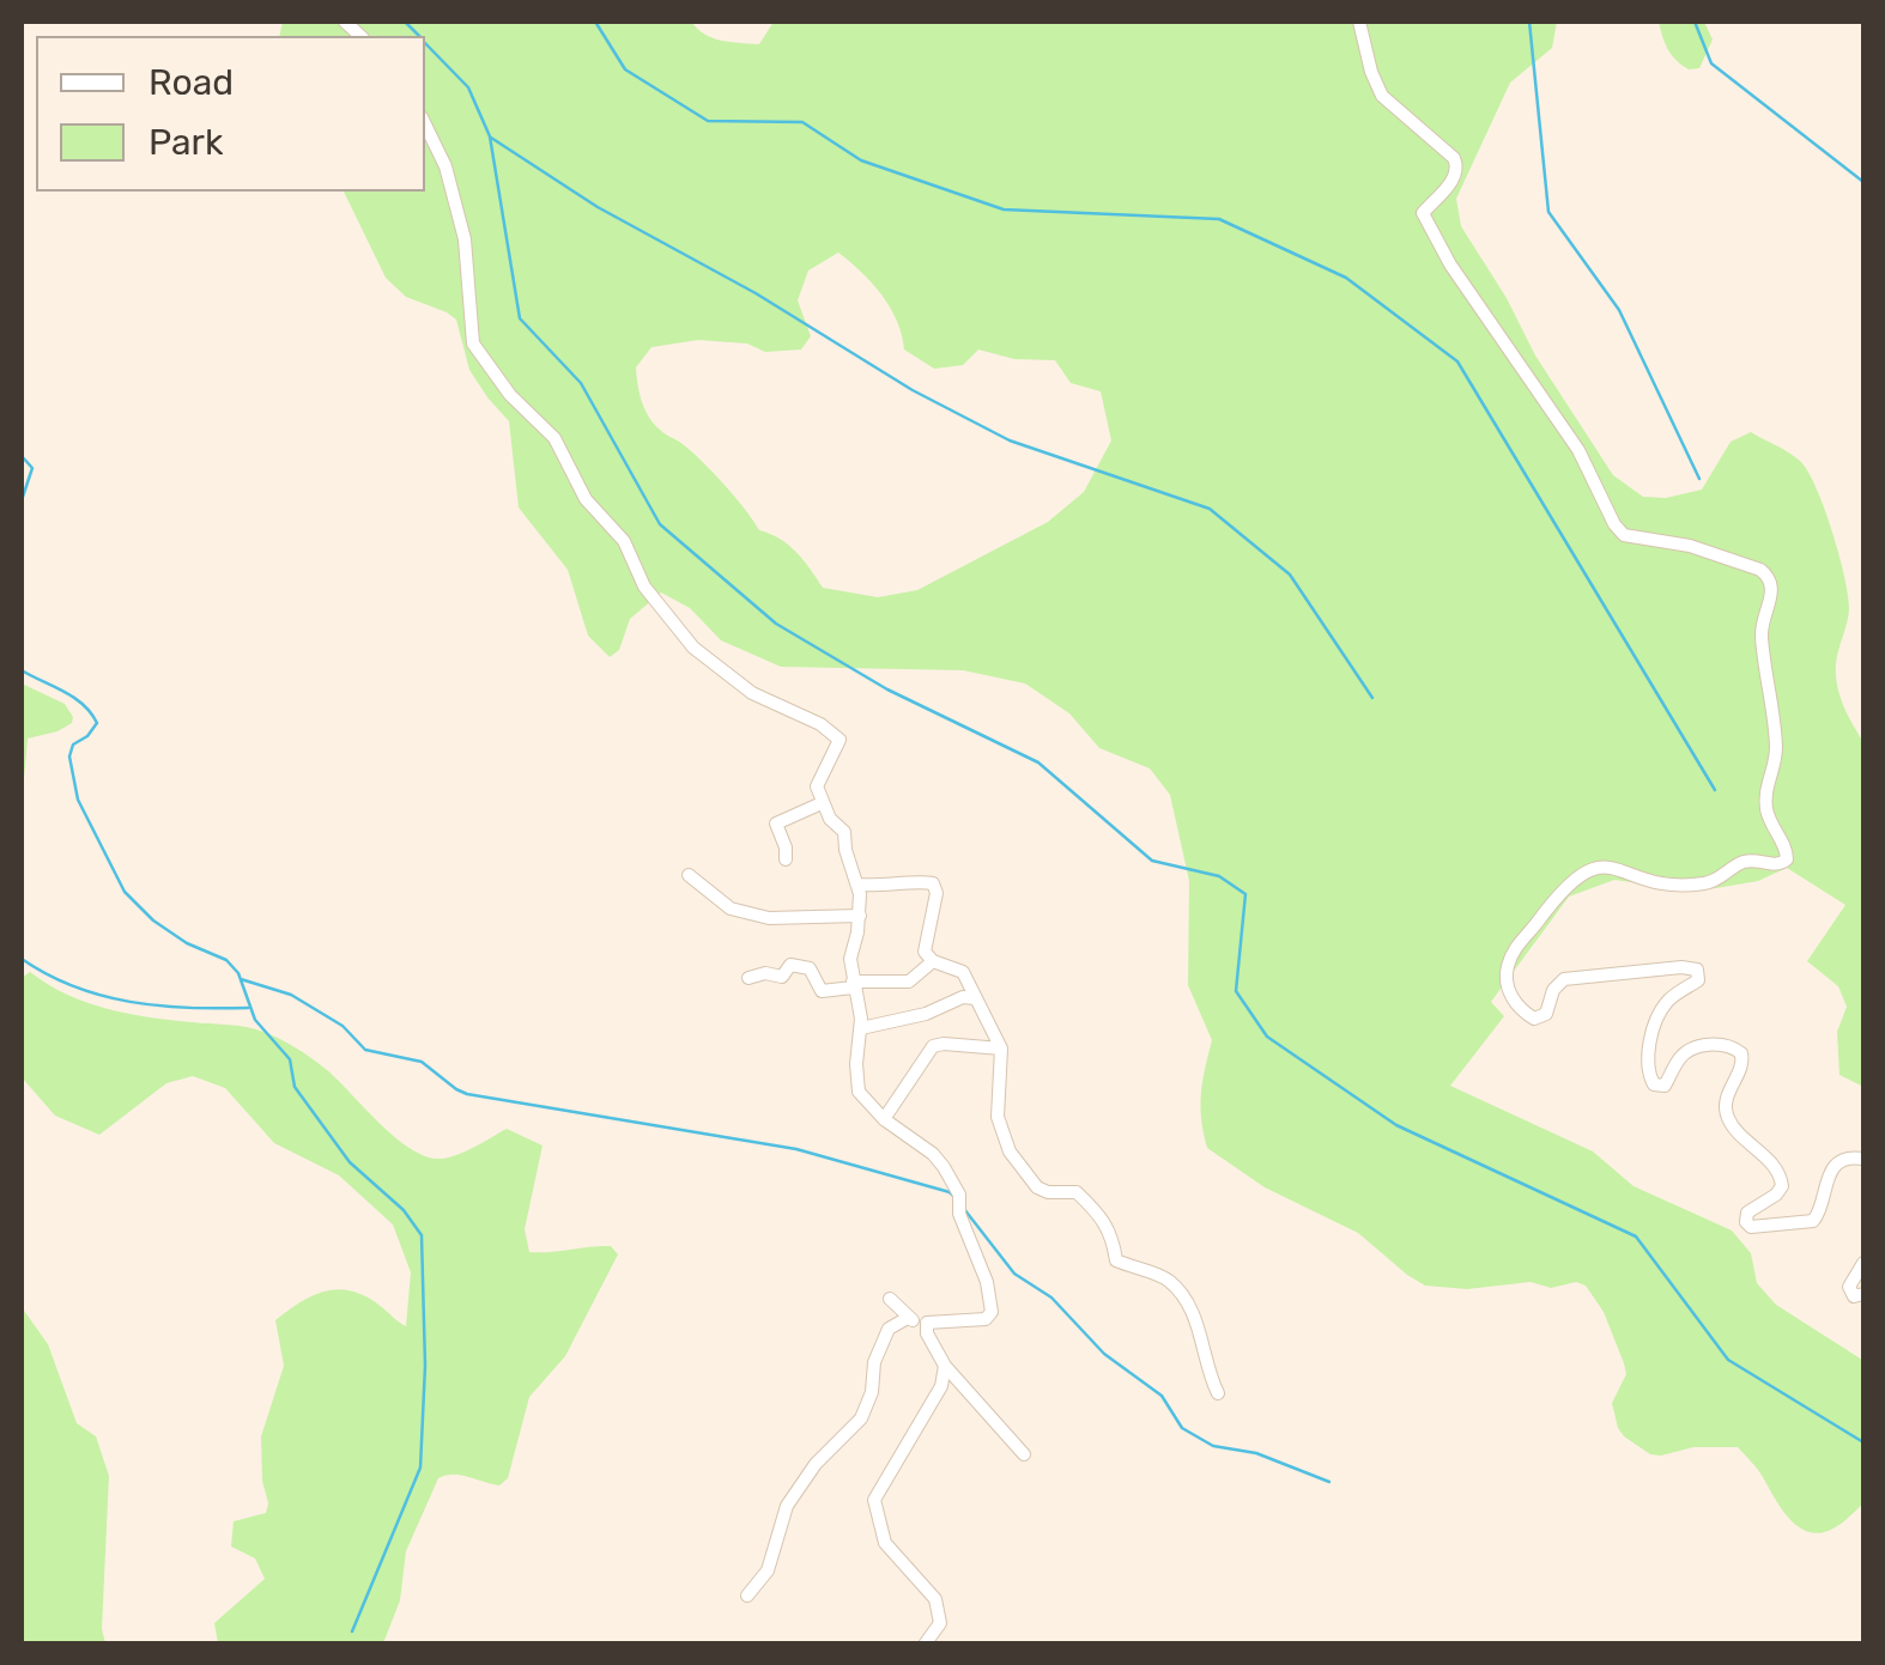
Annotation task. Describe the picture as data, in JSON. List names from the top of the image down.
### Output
{
  "legend": ["Road", "Park"]
}
